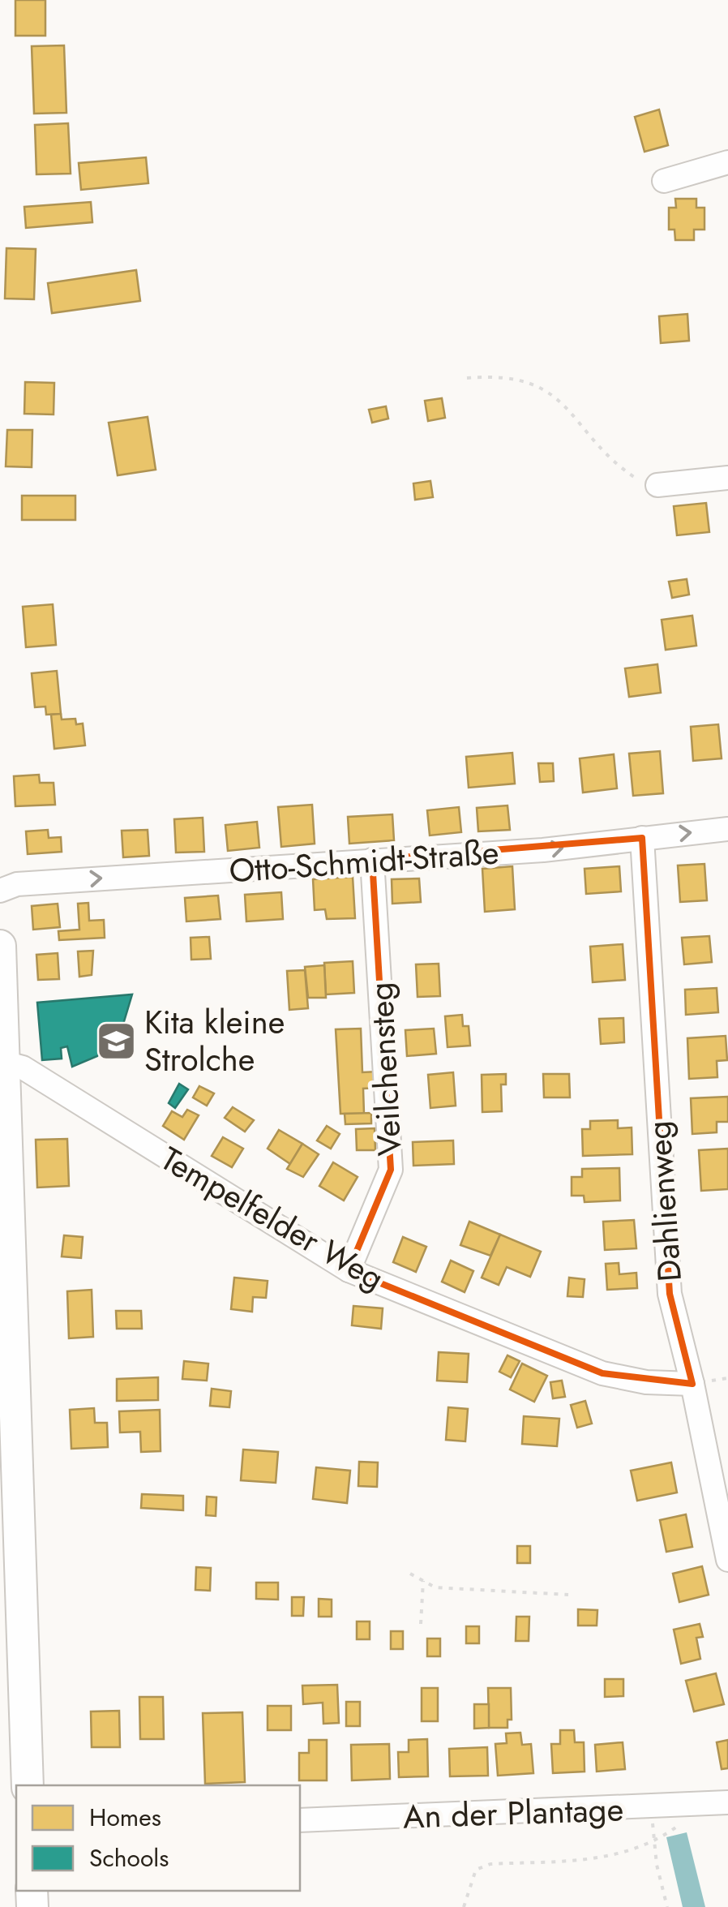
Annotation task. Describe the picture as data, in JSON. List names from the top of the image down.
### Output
{
  "streets": {
    "street": [
      "Otto-Schmidt-Straße",
      "Veilchensteg",
      "Dahlienweg",
      "Tempelfelder Weg",
      "An der Plantage"
    ]
  },
  "crossings": [
    ["Otto-Schmidt-Straße", "Veilchensteg"],
    ["Otto-Schmidt-Straße", "Dahlienweg"],
    ["Veilchensteg", "Tempelfelder Weg"],
    ["Dahlienweg", "Tempelfelder Weg"]
  ],
  "one_way": ["Otto-Schmidt-Straße"],
  "places": {
    "school or university": ["Kita kleine Strolche"]
  },
  "legend": ["Homes", "Schools"]
}
